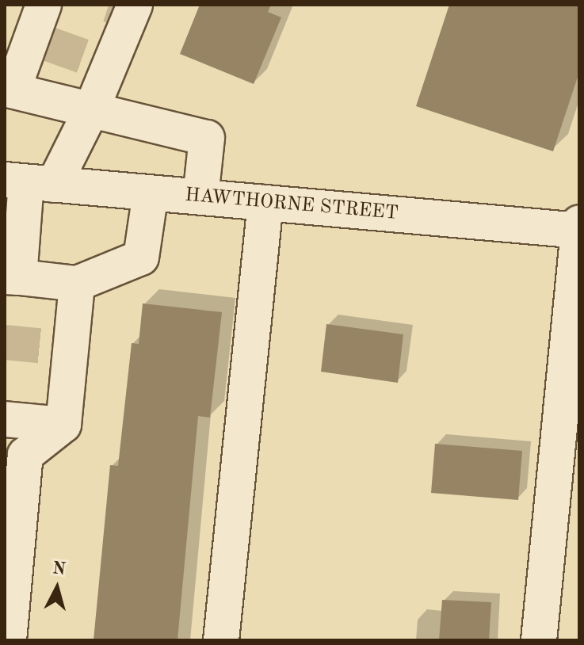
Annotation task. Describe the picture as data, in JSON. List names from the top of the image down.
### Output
{
  "streets": {
    "street": ["HAWTHORNE STREET"]
  },
  "north": "top"
}
